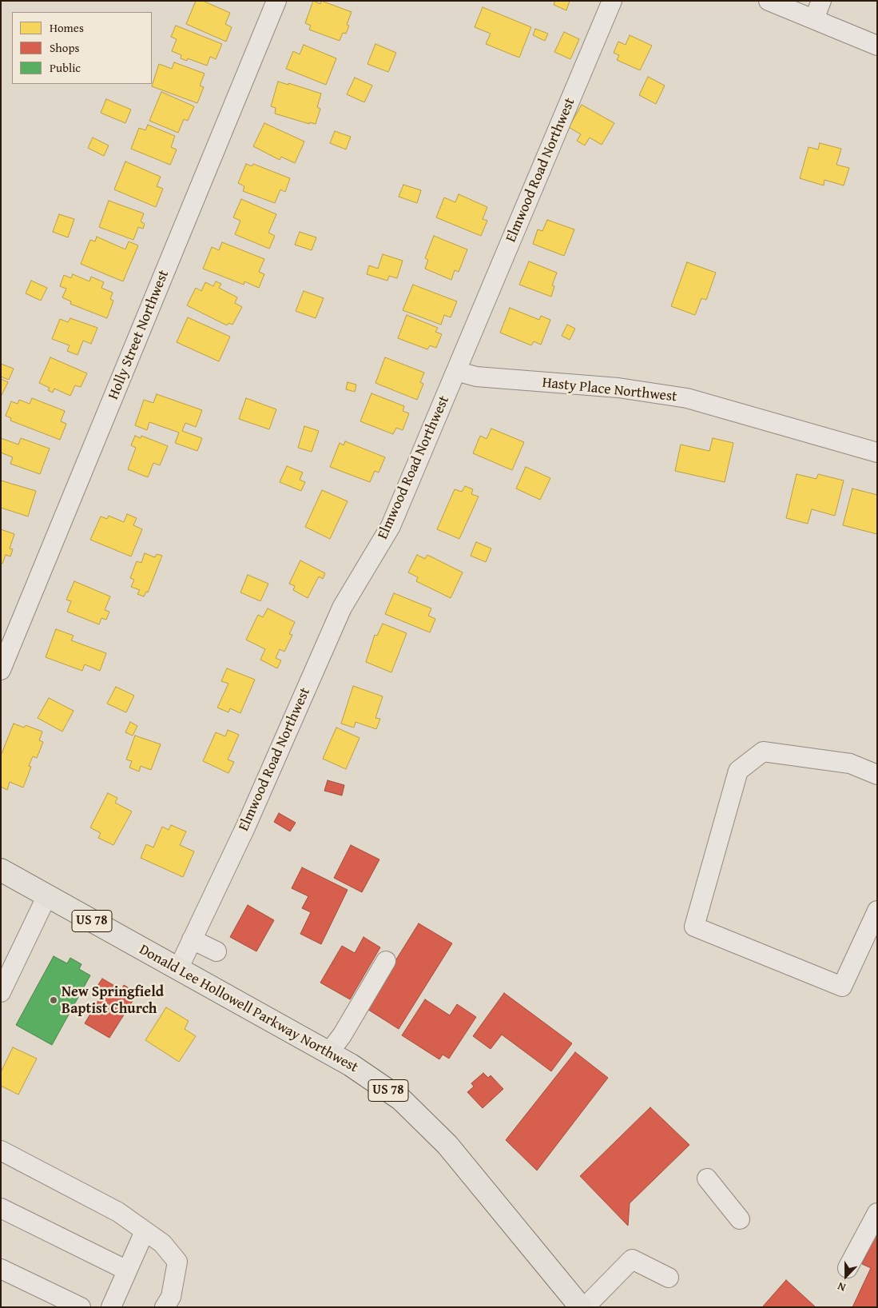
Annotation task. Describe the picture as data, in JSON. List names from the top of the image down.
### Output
{
  "streets": {
    "main road": ["US 78", "Donald Lee Hollowell Parkway Northwest"],
    "street": ["Elmwood Road Northwest", "Holly Street Northwest", "Hasty Place Northwest"]
  },
  "crossings": [
    ["Elmwood Road Northwest", "Hasty Place Northwest"],
    ["Elmwood Road Northwest", "Donald Lee Hollowell Parkway Northwest"]
  ],
  "places": ["New Springfield Baptist Church"],
  "legend": ["Homes", "Shops", "Public"],
  "north": "bottom"
}
